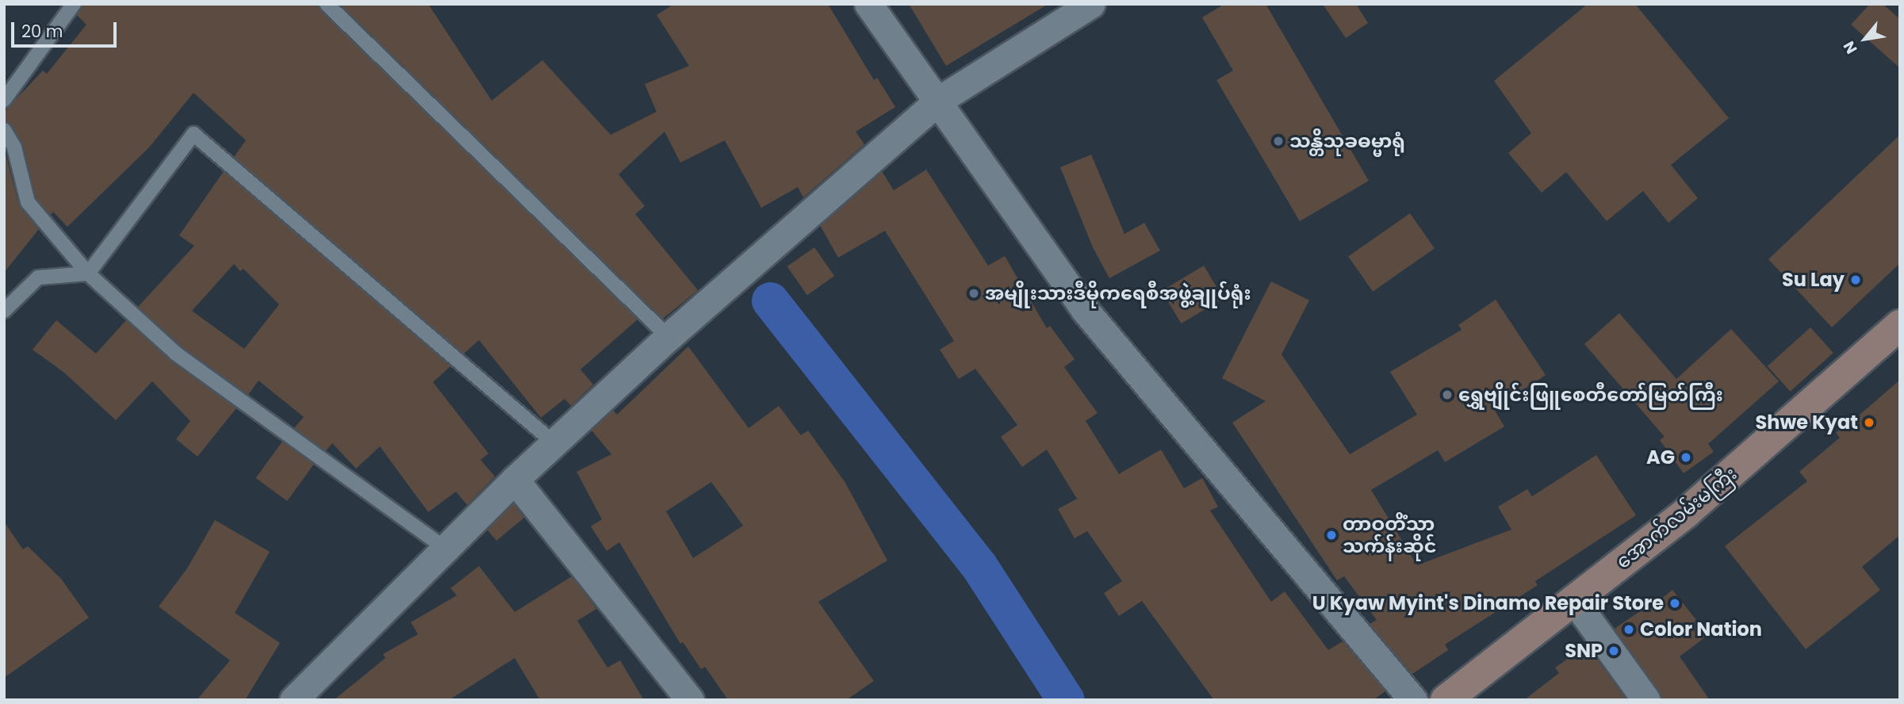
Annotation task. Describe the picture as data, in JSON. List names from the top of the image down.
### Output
{
  "streets": {
    "main road": ["အောက်လမ်းမကြီး"]
  },
  "places": [
    "သန္တိသုခဓမ္မာရုံ",
    "Su Lay",
    "အမျိုးသားဒီမိုကရေစီအဖွဲ့ချုပ်ရုံး",
    "ရွှေဗျိုင်းဖြူစေတီတော်မြတ်ကြီး",
    "Shwe Kyat",
    "AG",
    "တာဝတိံသာ သက်န်းဆိုင်",
    "U Kyaw Myint's Dinamo Repair Store",
    "Color Nation",
    "SNP"
  ],
  "scale_bar": "20 m",
  "north": "bottom left"
}
